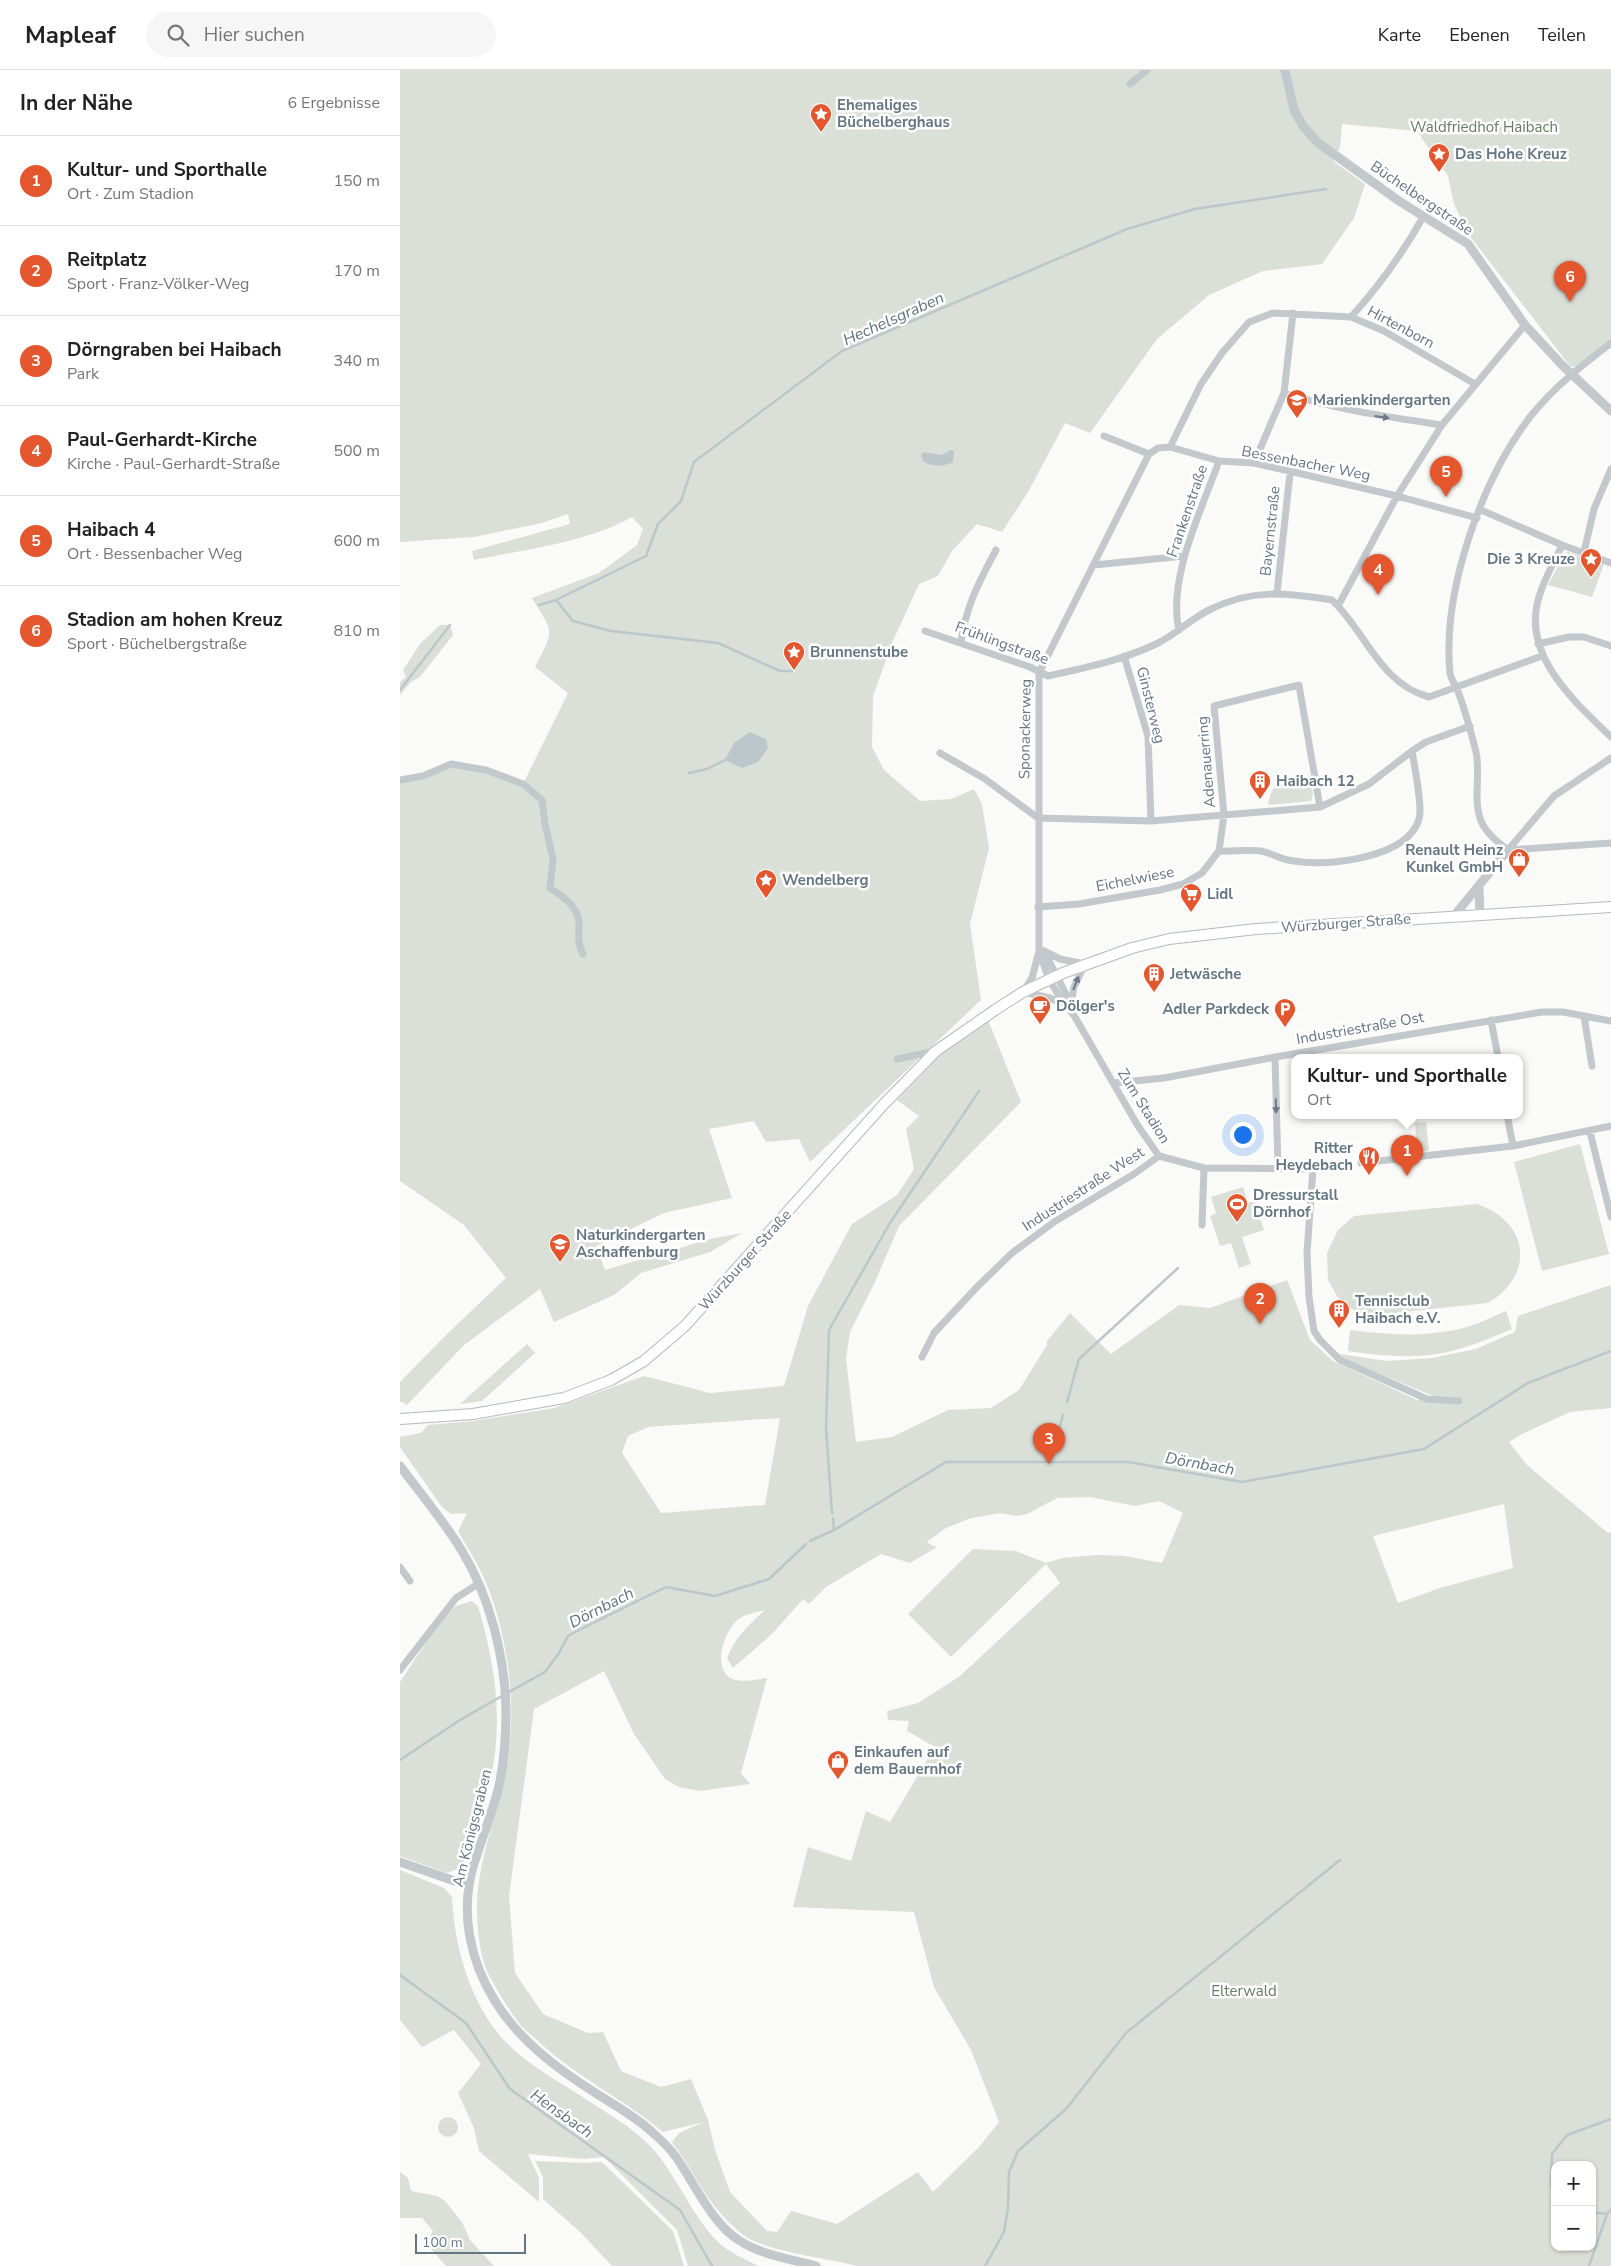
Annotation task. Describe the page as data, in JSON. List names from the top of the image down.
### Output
{
  "streets": {
    "main road": ["Würzburger Straße"],
    "street": [
      "Büchelbergstraße",
      "Hirtenborn",
      "Bessenbacher Weg",
      "Frankenstraße",
      "Bayernstraße",
      "Frühlingstraße",
      "Ginsterweg",
      "Sponackerweg",
      "Adenauerring",
      "Eichelwiese",
      "Industriestraße Ost",
      "Zum Stadion",
      "Industriestraße West",
      "Am Königsgraben"
    ]
  },
  "crossings": [
    ["Hirtenborn", "Bessenbacher Weg"],
    ["Bessenbacher Weg", "Frankenstraße"],
    ["Bessenbacher Weg", "Bayernstraße"],
    ["Frankenstraße", "Frühlingstraße"],
    ["Bayernstraße", "Frühlingstraße"],
    ["Frühlingstraße", "Ginsterweg"],
    ["Frühlingstraße", "Sponackerweg"],
    ["Sponackerweg", "Eichelwiese"],
    ["Sponackerweg", "Würzburger Straße"],
    ["Sponackerweg", "Zum Stadion"],
    ["Würzburger Straße", "Zum Stadion"],
    ["Industriestraße Ost", "Zum Stadion"],
    ["Zum Stadion", "Industriestraße West"]
  ],
  "water": ["Hechelsgraben", "Dörnbach", "Hensbach"],
  "parks": ["Waldfriedhof Haibach", "Elterwald"],
  "places": {
    "place": [
      "Ehemaliges Büchelberghaus",
      "Das Hohe Kreuz",
      "Die 3 Kreuze",
      "Brunnenstube",
      "Wendelberg"
    ],
    "school or university": ["Marienkindergarten", "Naturkindergarten Aschaffenburg"],
    "building": ["Haibach 12", "Jetwäsche", "Tennisclub Haibach e.V."],
    "shop": ["Renault Heinz Kunkel GmbH", "Einkaufen auf dem Bauernhof"],
    "supermarket": ["Lidl"],
    "cafe": ["Dölger's"],
    "parking": ["Adler Parkdeck"],
    "restaurant": ["Ritter Heydebach"],
    "sports": ["Dressurstall Dörnhof"]
  },
  "scale_bar": "100 m",
  "page": {
    "header": "Mapleaf",
    "search": "Hier suchen",
    "nav": ["Karte", "Ebenen", "Teilen"],
    "heading": ["In der Nähe", "6 Ergebnisse"],
    "list": [
      {
        "mark": "1",
        "name": "Kultur- und Sporthalle",
        "note": "Ort · Zum Stadion",
        "value": "150 m"
      },
      {
        "mark": "2",
        "name": "Reitplatz",
        "note": "Sport · Franz-Völker-Weg",
        "value": "170 m"
      },
      {
        "mark": "3",
        "name": "Dörngraben bei Haibach",
        "note": "Park",
        "value": "340 m"
      },
      {
        "mark": "4",
        "name": "Paul-Gerhardt-Kirche",
        "note": "Kirche · Paul-Gerhardt-Straße",
        "value": "500 m"
      },
      {
        "mark": "5",
        "name": "Haibach 4",
        "note": "Ort · Bessenbacher Weg",
        "value": "600 m"
      },
      {
        "mark": "6",
        "name": "Stadion am hohen Kreuz",
        "note": "Sport · Büchelbergstraße",
        "value": "810 m"
      }
    ],
    "pins": [
      "6",
      "5",
      "4",
      "1",
      "2",
      "3"
    ],
    "popup": ["Kultur- und Sporthalle", "Ort"],
    "map_buttons": ["+", "−"],
    "scale": "100 m"
  }
}
